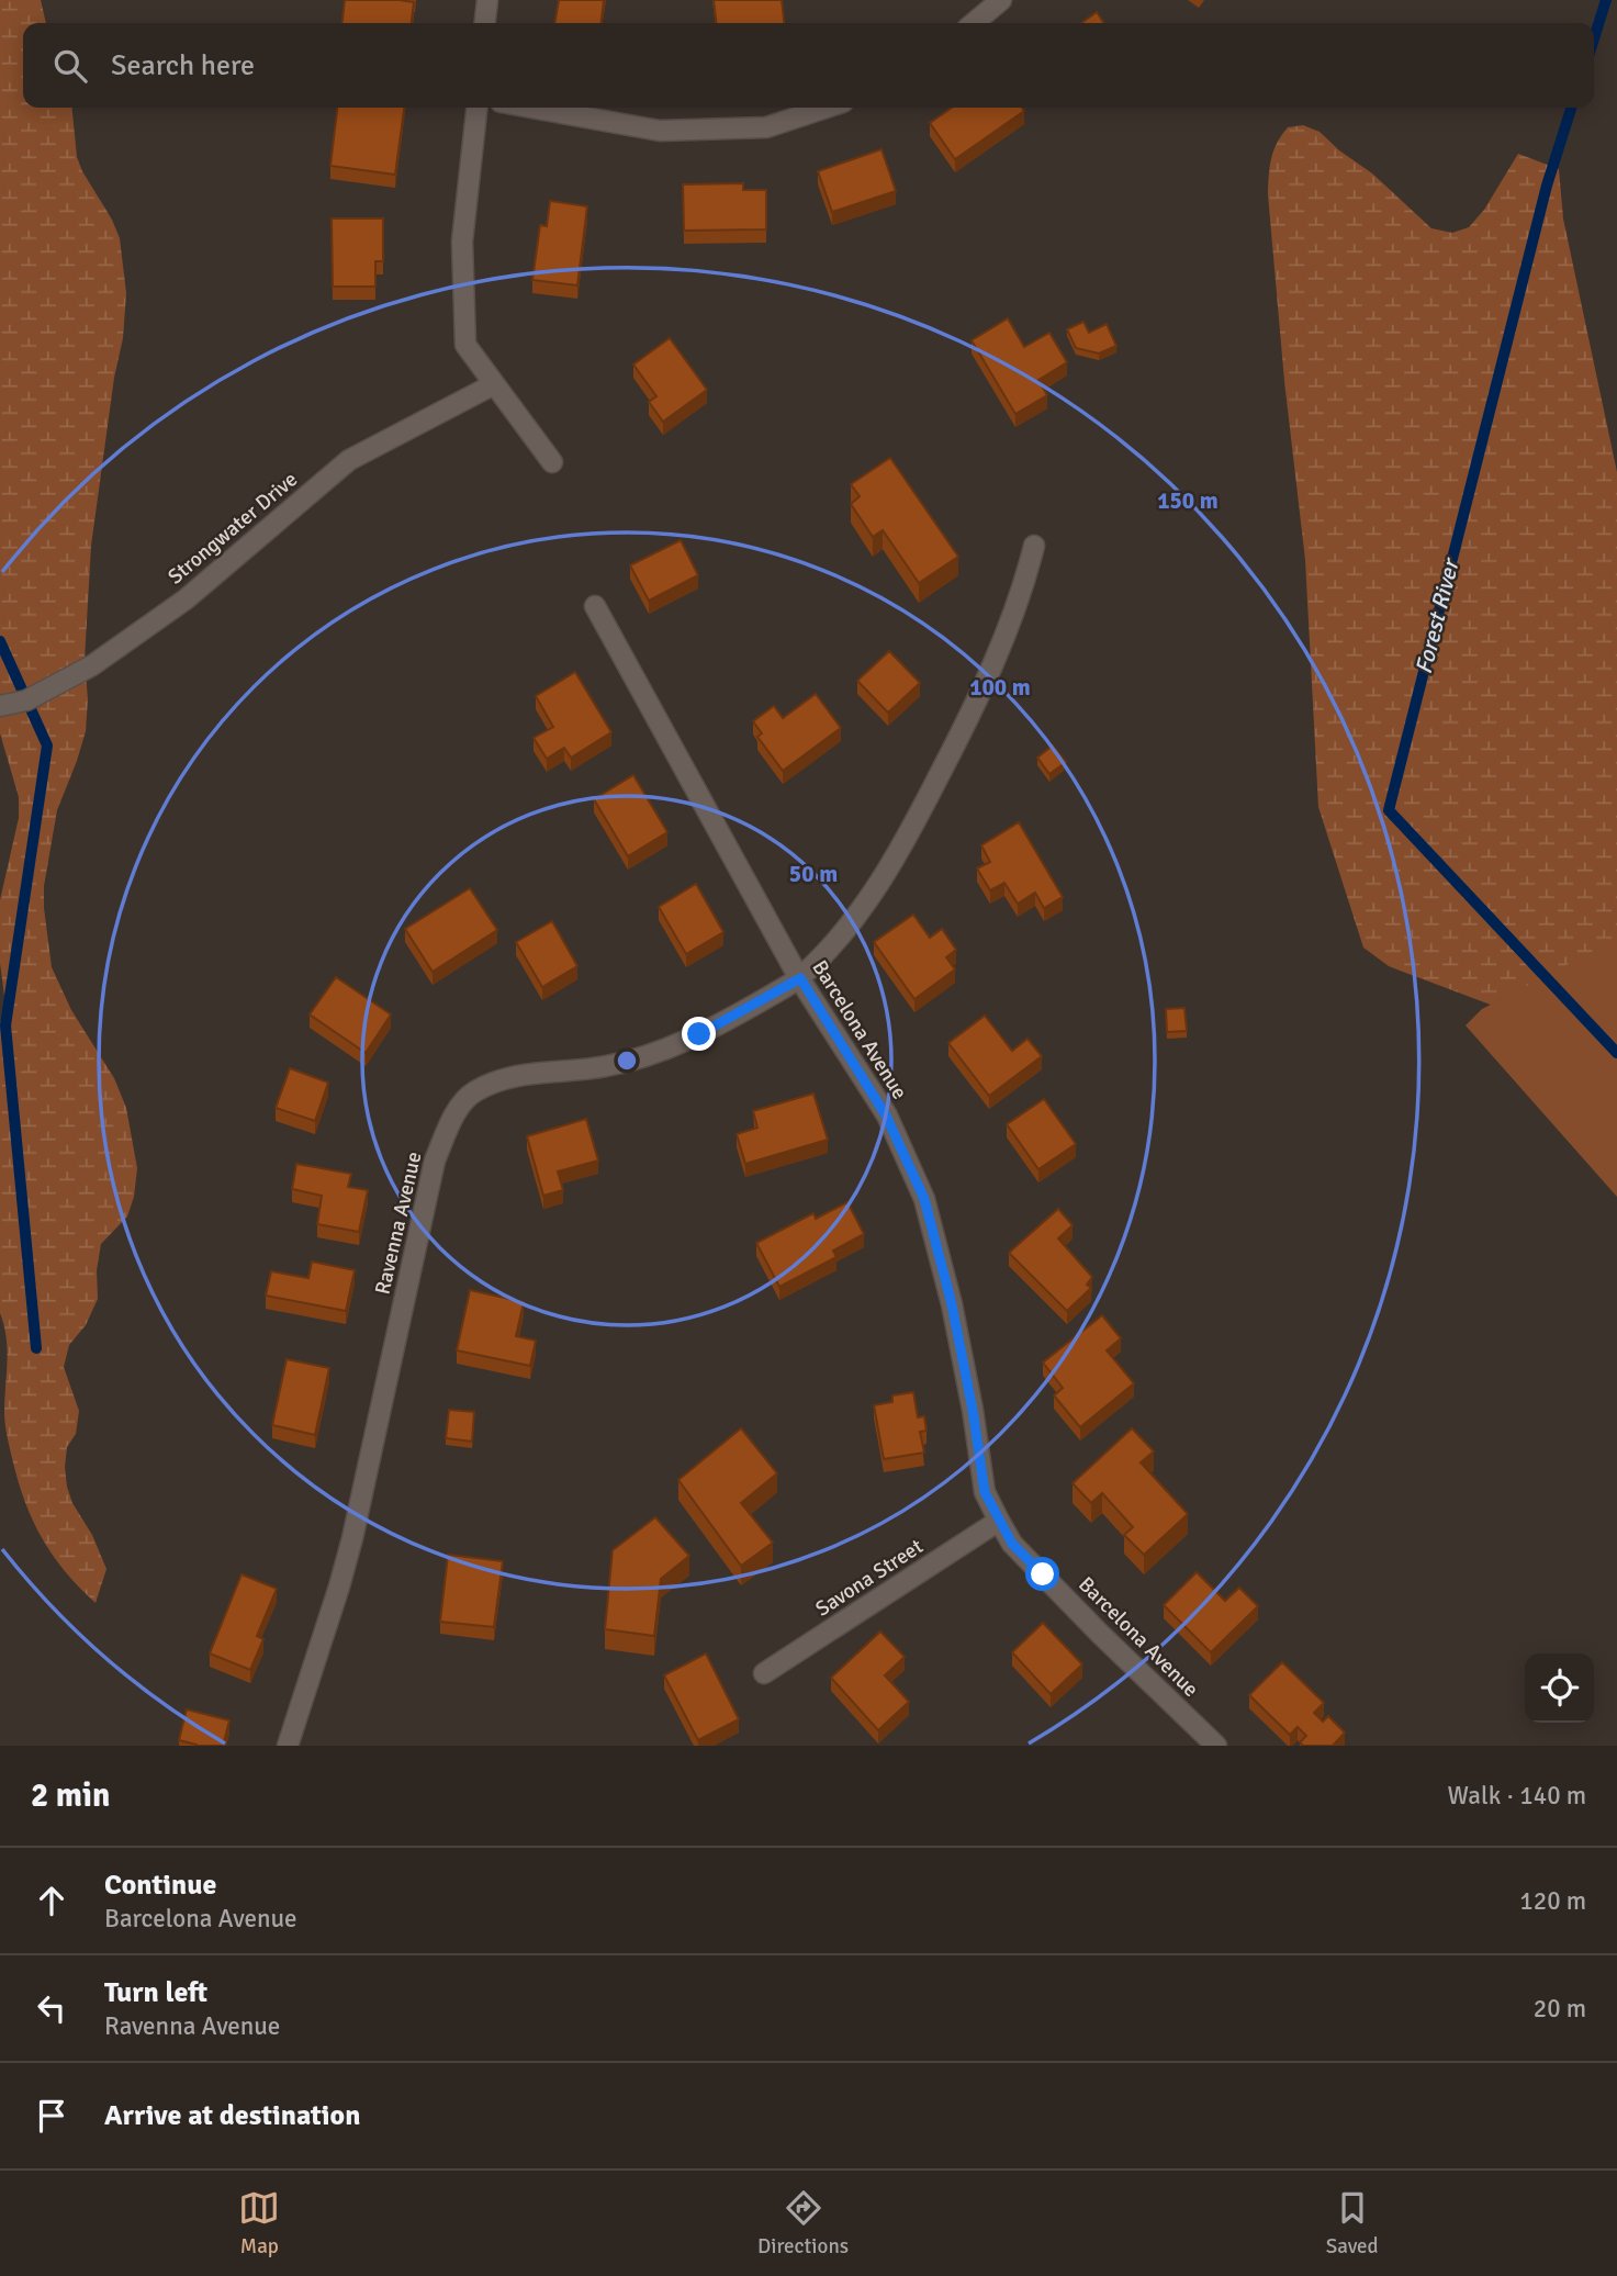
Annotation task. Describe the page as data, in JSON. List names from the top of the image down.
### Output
{
  "streets": {
    "street": [
      "Strongwater Drive",
      "Barcelona Avenue",
      "Ravenna Avenue",
      "Savona Street"
    ]
  },
  "crossings": [
    ["Barcelona Avenue", "Ravenna Avenue"],
    ["Barcelona Avenue", "Savona Street"]
  ],
  "water": ["Forest River"],
  "page": {
    "search": "Search here",
    "heading": ["2 min", "Walk · 140 m"],
    "list": [
      ["Continue", "Barcelona Avenue", "120 m"],
      ["Turn left", "Ravenna Avenue", "20 m"],
      "Arrive at destination"
    ],
    "nav": ["Map", "Directions", "Saved"]
  },
  "rings": ["150 m", "100 m", "50 m"]
}
